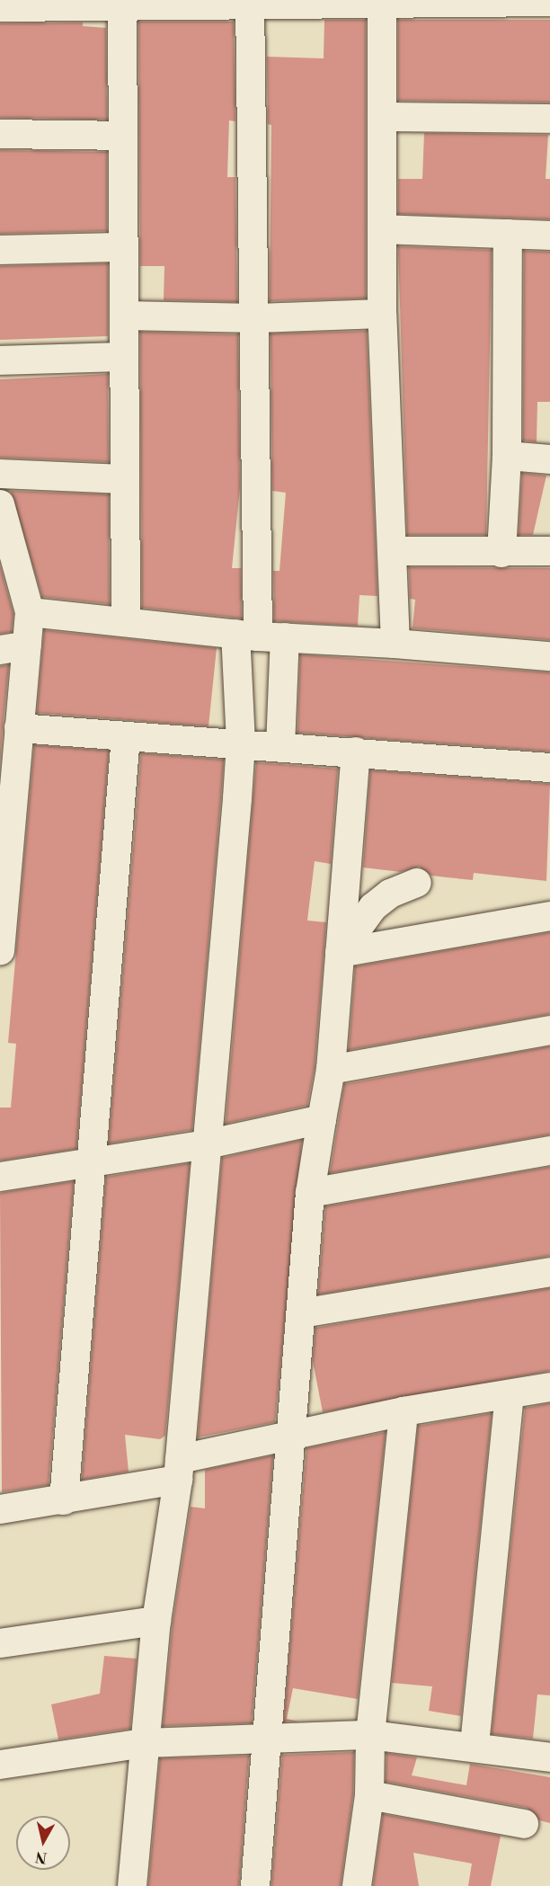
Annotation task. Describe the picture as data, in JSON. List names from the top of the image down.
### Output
{
  "north": "bottom"
}
